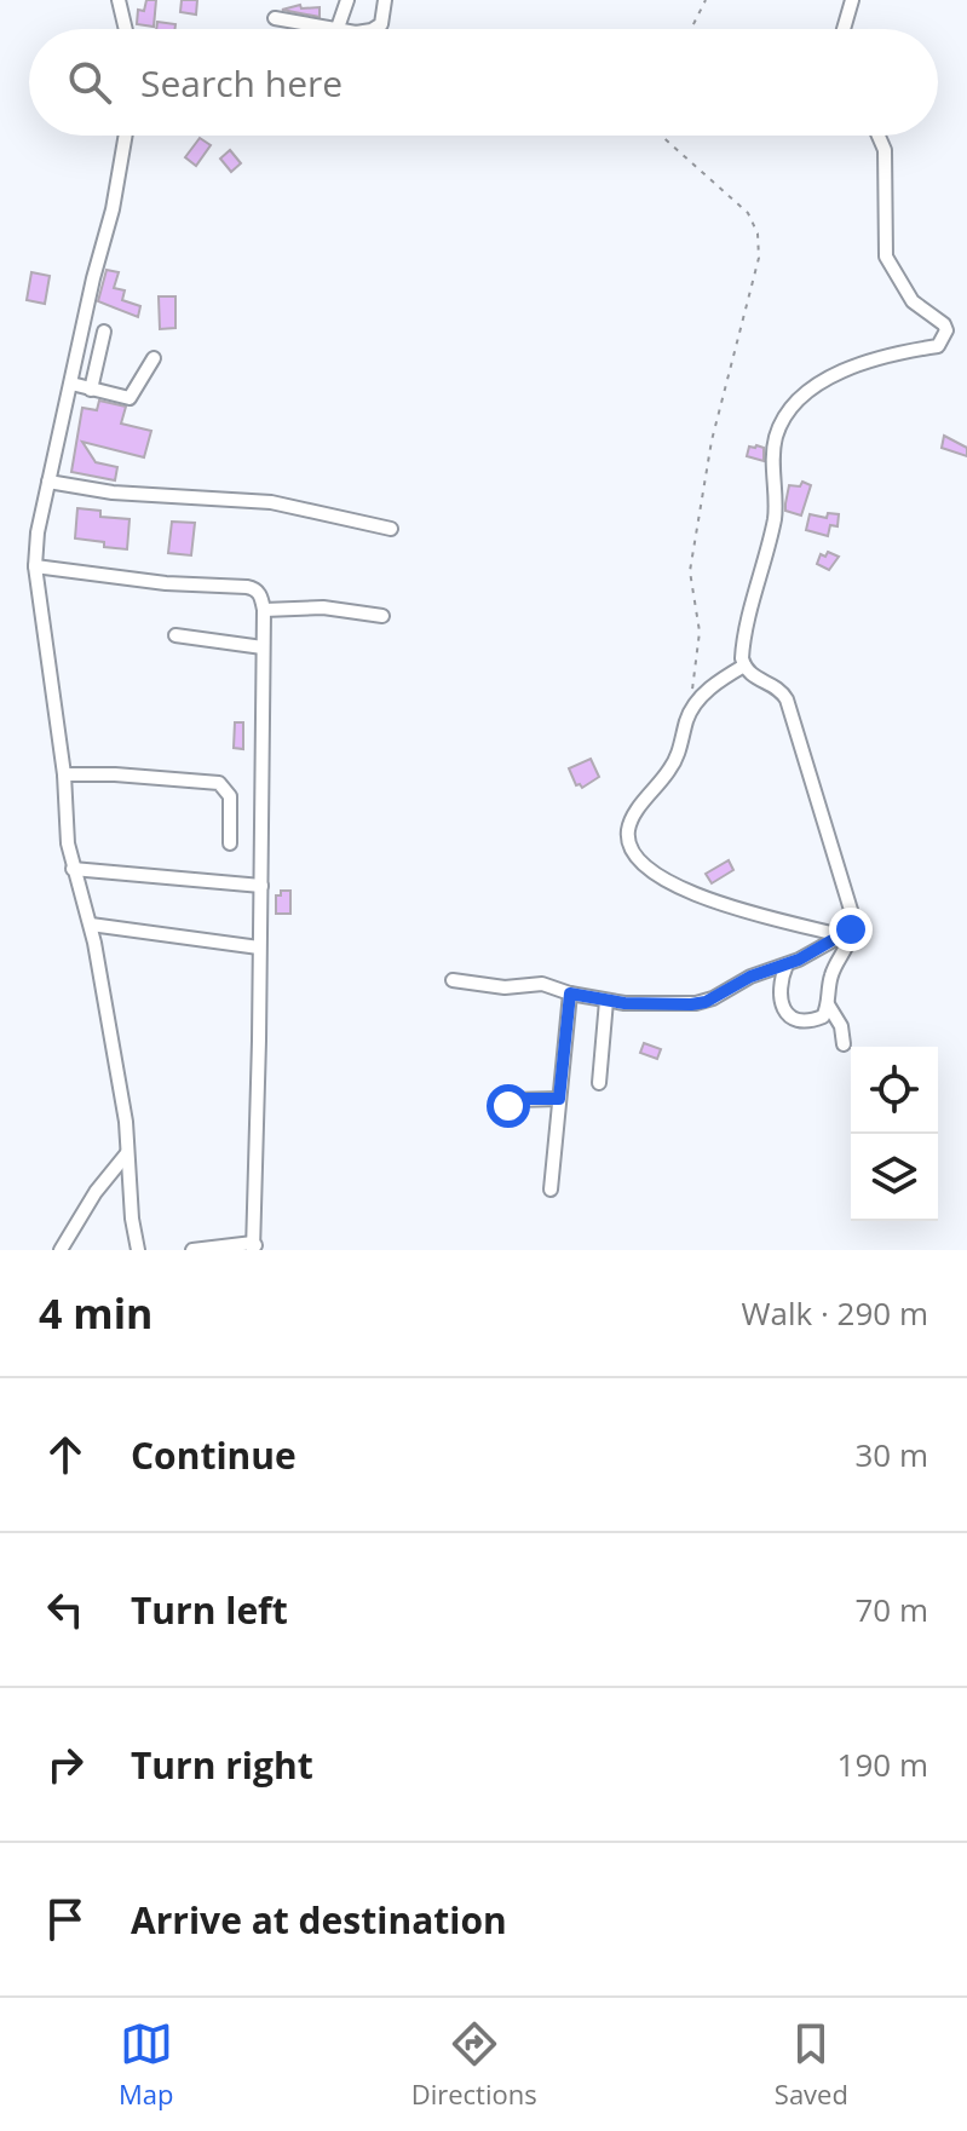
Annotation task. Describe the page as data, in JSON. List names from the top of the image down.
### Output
{
  "page": {
    "search": "Search here",
    "heading": ["4 min", "Walk · 290 m"],
    "list": [
      ["Continue", "30 m"],
      ["Turn left", "70 m"],
      ["Turn right", "190 m"],
      "Arrive at destination"
    ],
    "nav": ["Map", "Directions", "Saved"]
  }
}
